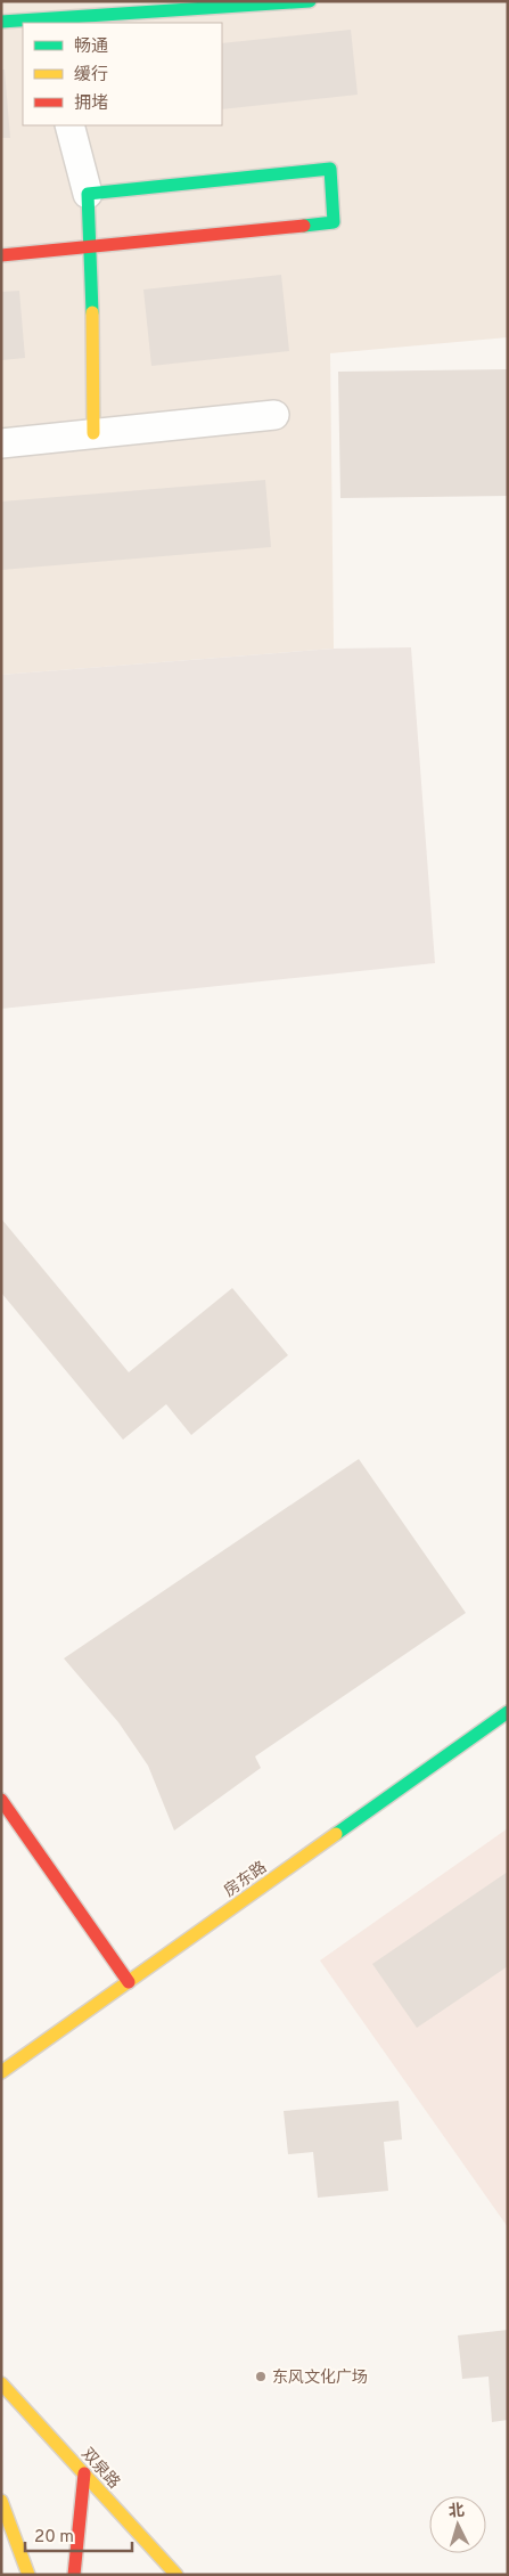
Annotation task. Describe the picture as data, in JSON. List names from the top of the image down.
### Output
{
  "streets": {
    "street": ["房东路", "双泉路"]
  },
  "places": ["东风文化广场"],
  "legend": ["畅通", "缓行", "拥堵"],
  "scale_bar": "20 m",
  "north": "top"
}
